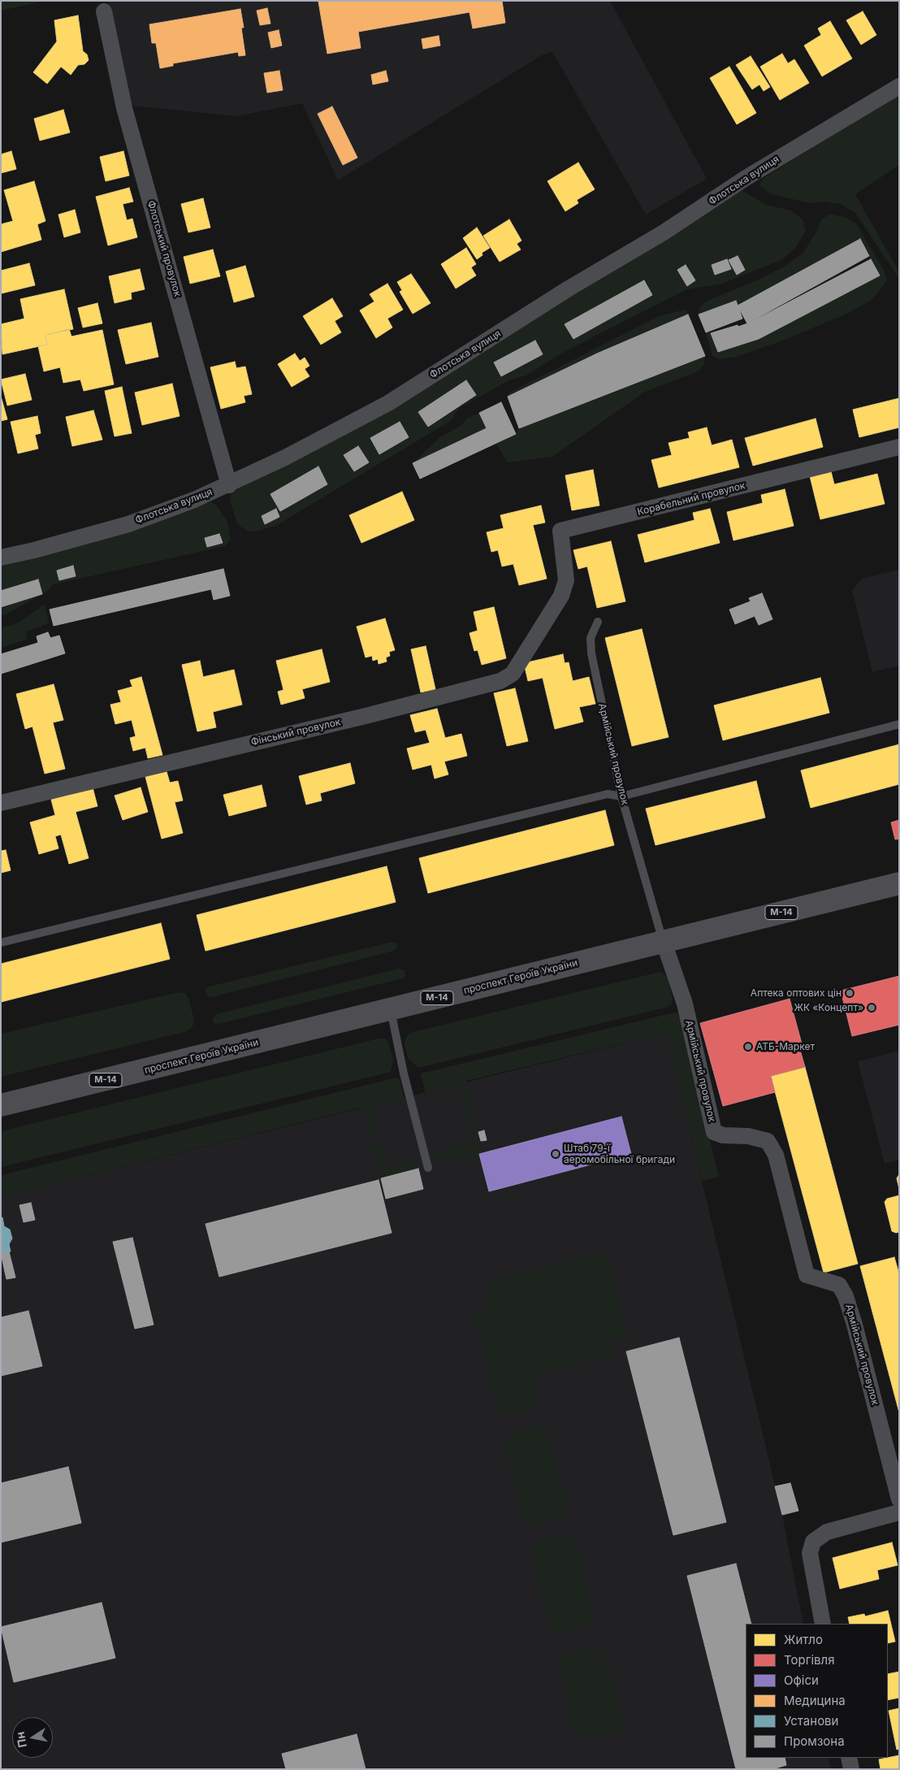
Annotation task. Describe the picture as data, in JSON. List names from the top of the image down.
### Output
{
  "streets": {
    "highway": ["М-14", "проспект Героїв України"],
    "street": [
      "Флотська вулиця",
      "Флотський провулок",
      "Корабельний провулок",
      "Фінський провулок",
      "Армійський провулок"
    ]
  },
  "crossings": [
    ["Флотська вулиця", "Флотський провулок"],
    ["Корабельний провулок", "Фінський провулок"],
    ["Армійський провулок", "проспект Героїв України"]
  ],
  "places": [
    "Аптека оптових цін",
    "ЖК «Концепт»",
    "АТБ-Маркет",
    "Штаб 79-ї аеромобільної бригади"
  ],
  "legend": [
    "Житло",
    "Торгівля",
    "Офіси",
    "Медицина",
    "Установи",
    "Промзона"
  ],
  "north": "left"
}
